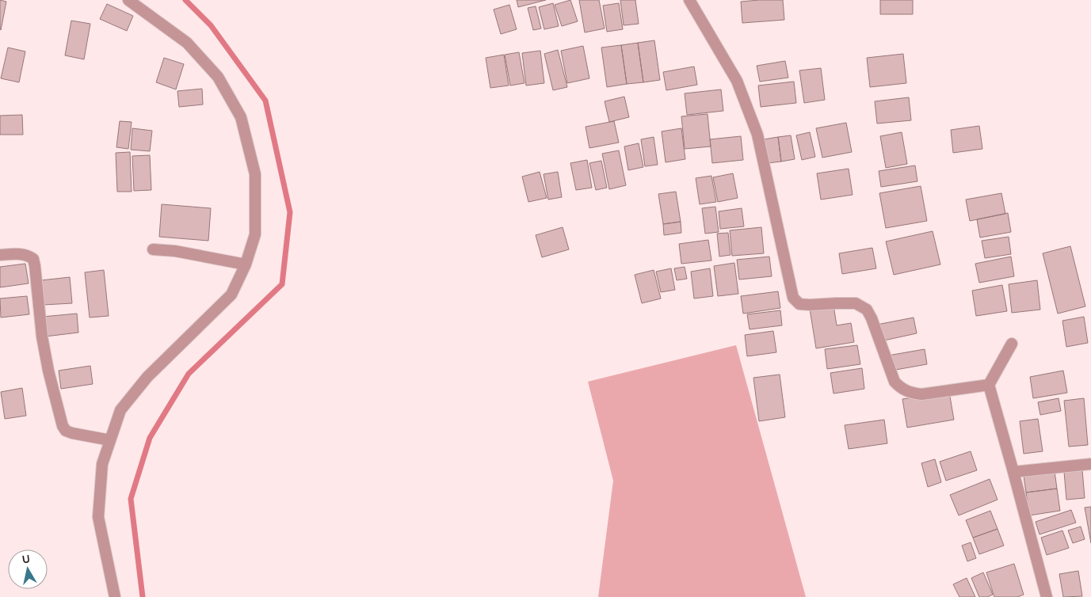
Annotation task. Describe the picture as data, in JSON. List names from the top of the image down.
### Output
{
  "north": "top"
}
